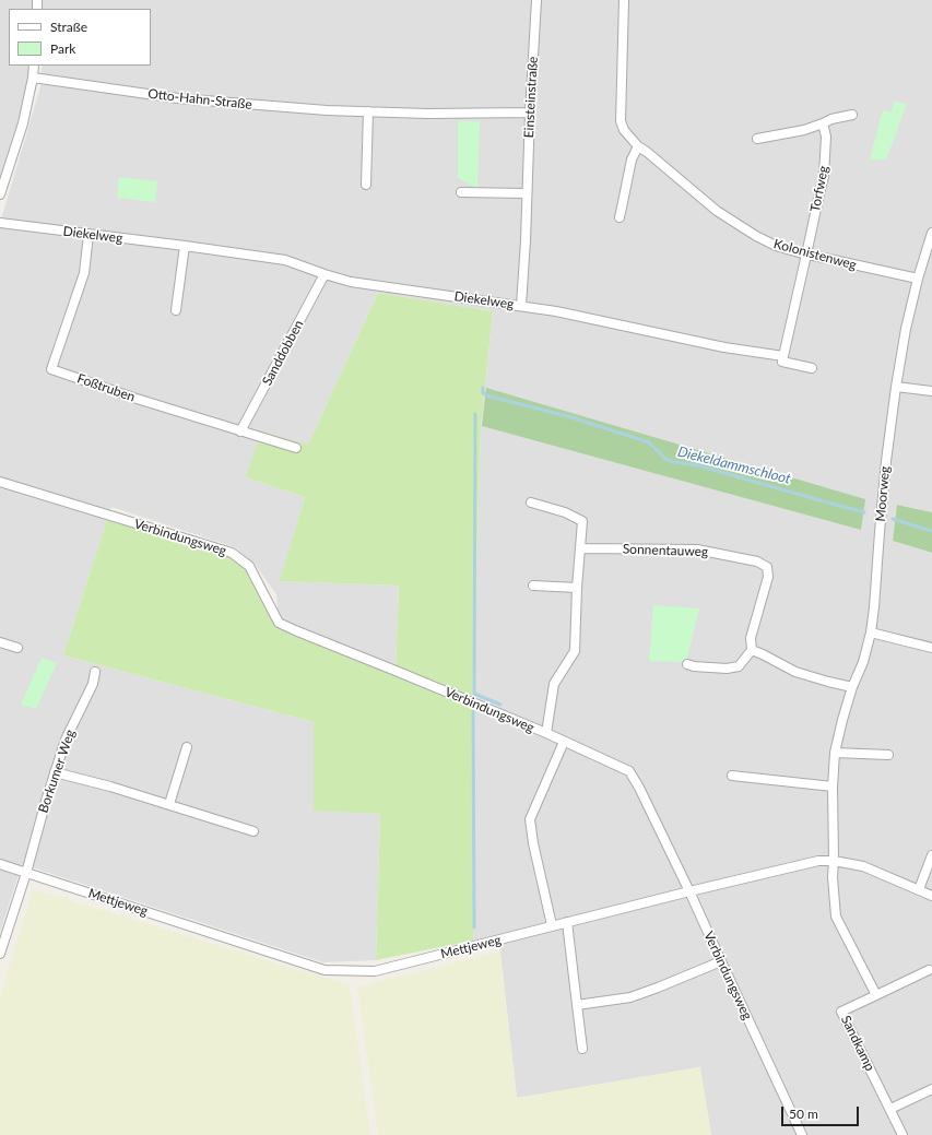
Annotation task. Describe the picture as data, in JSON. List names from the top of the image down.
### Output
{
  "streets": {
    "street": [
      "Einsteinstraße",
      "Otto-Hahn-Straße",
      "Torfweg",
      "Diekelweg",
      "Kolonistenweg",
      "Sanddobben",
      "Foßtruben",
      "Moorweg",
      "Verbindungsweg",
      "Sonnentauweg",
      "Borkumer Weg",
      "Mettjeweg",
      "Sandkamp"
    ]
  },
  "crossings": [
    ["Einsteinstraße", "Otto-Hahn-Straße"],
    ["Einsteinstraße", "Diekelweg"],
    ["Torfweg", "Kolonistenweg"],
    ["Diekelweg", "Sanddobben"],
    ["Diekelweg", "Foßtruben"],
    ["Kolonistenweg", "Moorweg"],
    ["Sanddobben", "Foßtruben"],
    ["Moorweg", "Mettjeweg"],
    ["Verbindungsweg", "Mettjeweg"],
    ["Borkumer Weg", "Mettjeweg"]
  ],
  "water": ["Diekeldammschloot"],
  "legend": ["Straße", "Park"],
  "scale_bar": "50 m"
}
